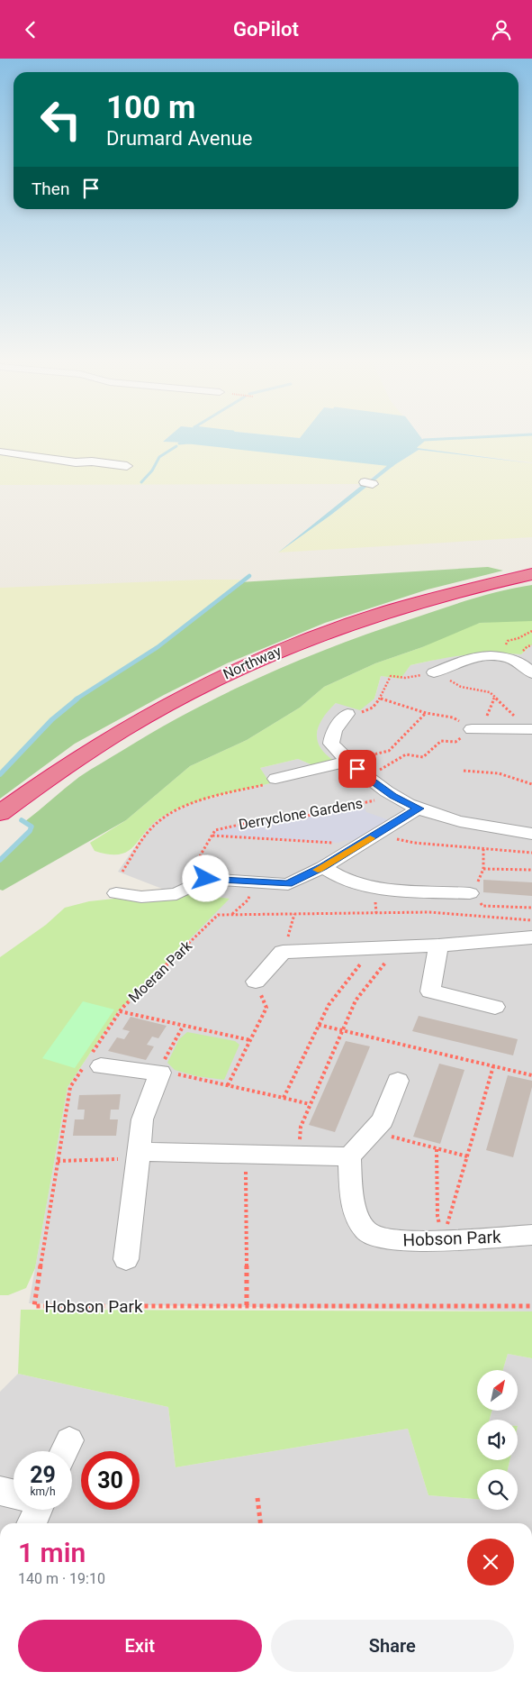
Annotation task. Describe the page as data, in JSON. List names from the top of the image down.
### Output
{
  "streets": {
    "highway": ["Northway"],
    "street": ["Hobson Park"],
    "path": ["Derryclone Gardens", "Moeran Park"]
  },
  "north": "top right",
  "page": {
    "header": "GoPilot",
    "turn": ["100 m", "Drumard Avenue"],
    "then": "Then",
    "speed": "29 km/h",
    "limit": "30",
    "heading": ["1 min", "140 m · 19:10"],
    "buttons": ["Exit", "Share"]
  }
}
